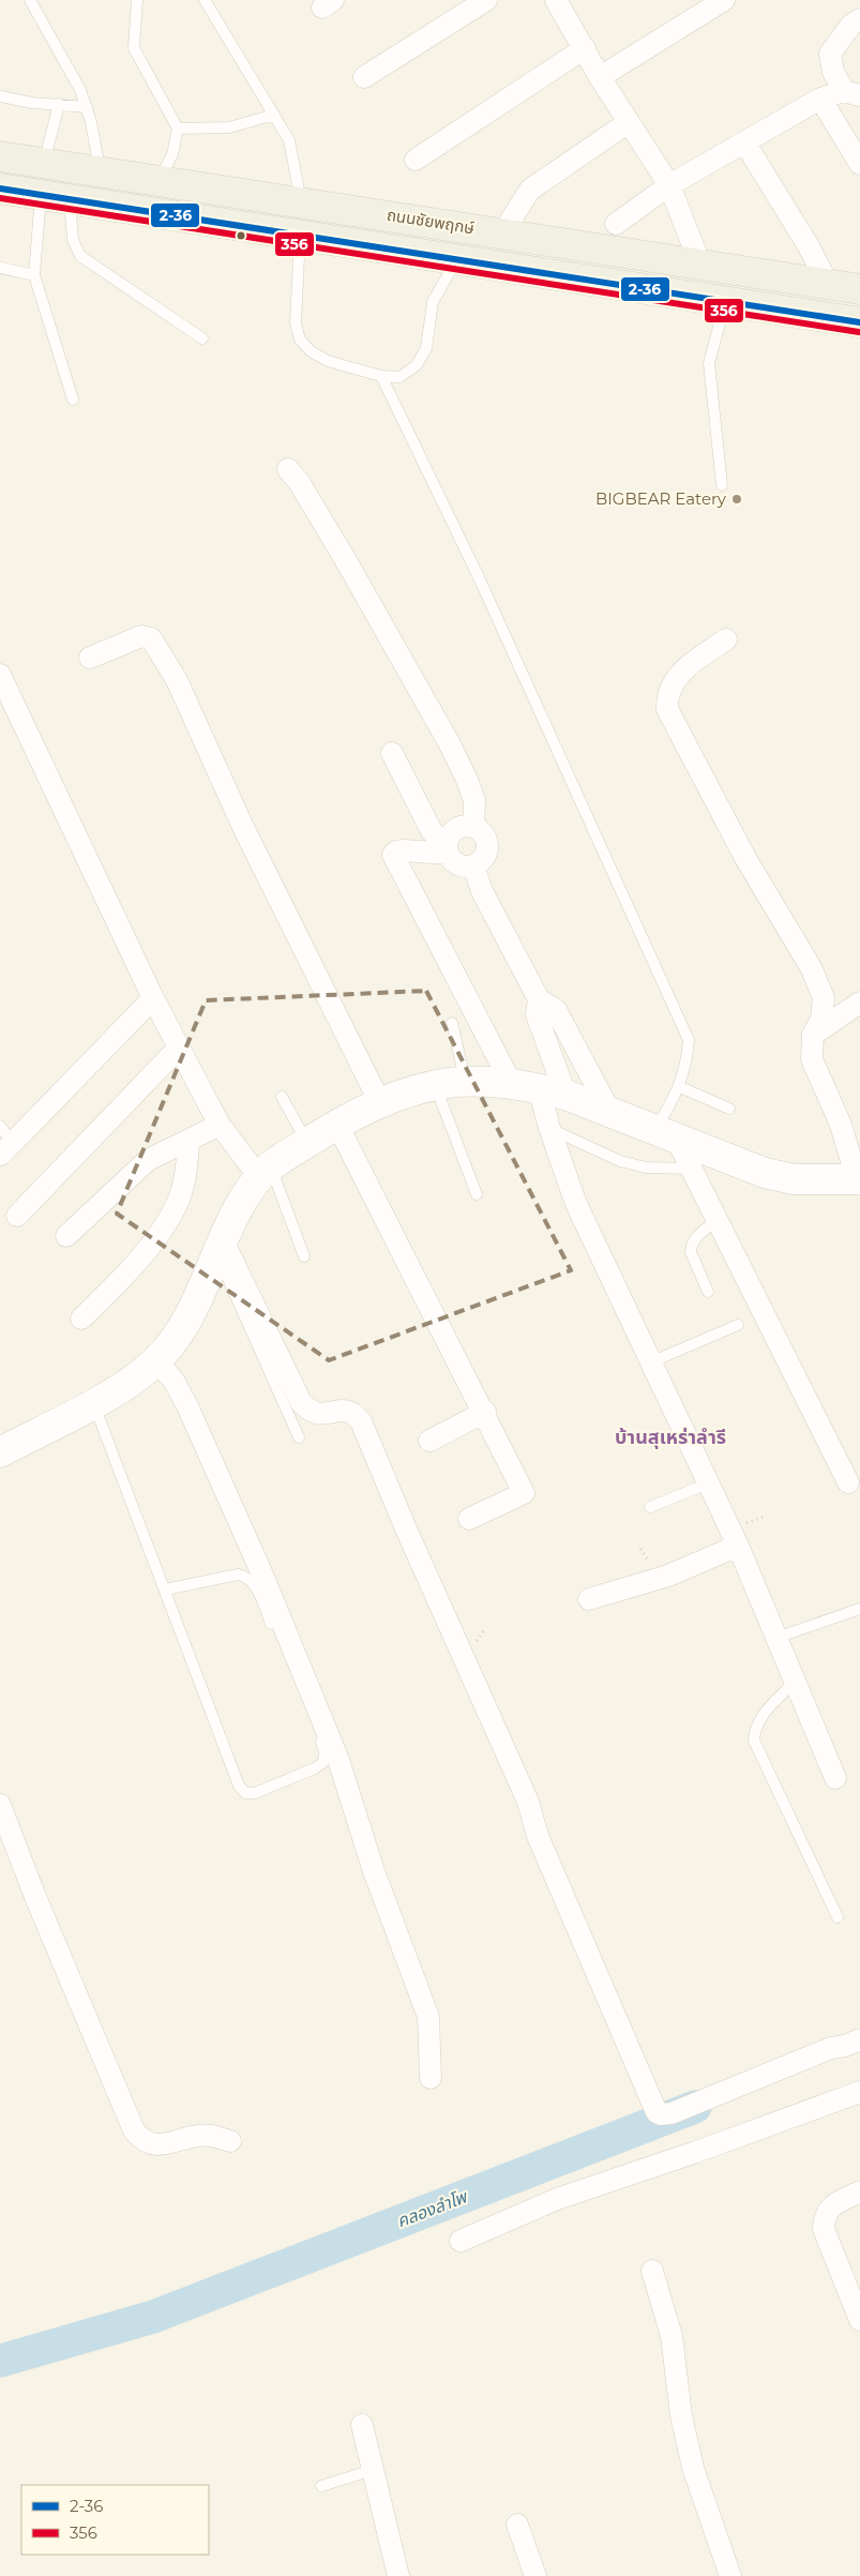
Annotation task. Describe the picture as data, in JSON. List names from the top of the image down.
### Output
{
  "streets": {
    "main road": ["ถนนชัยพฤกษ์"]
  },
  "districts": ["บ้านสุเหร่าลำรี"],
  "water": ["คลองลำโพ"],
  "places": ["BIGBEAR Eatery"],
  "lines": ["transit line 2-36", "transit line 356"],
  "legend": ["2-36", "356"]
}
